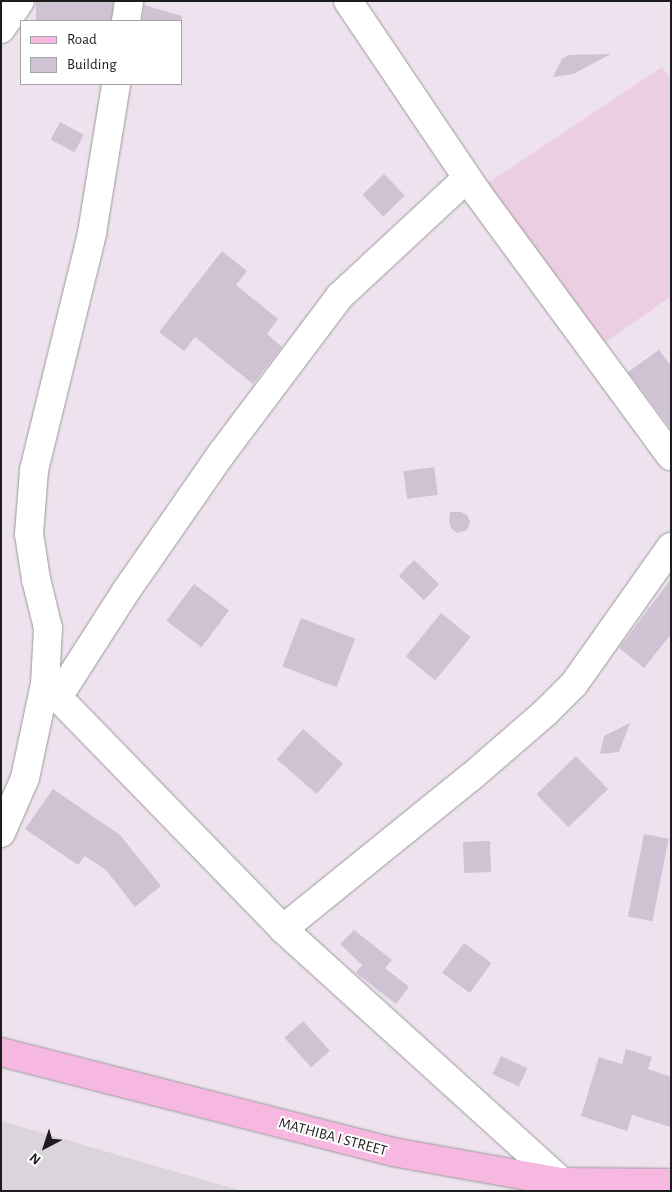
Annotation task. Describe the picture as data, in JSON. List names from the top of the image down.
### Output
{
  "streets": {
    "street": ["MATHIBA I STREET"]
  },
  "legend": ["Road", "Building"],
  "north": "bottom left"
}
